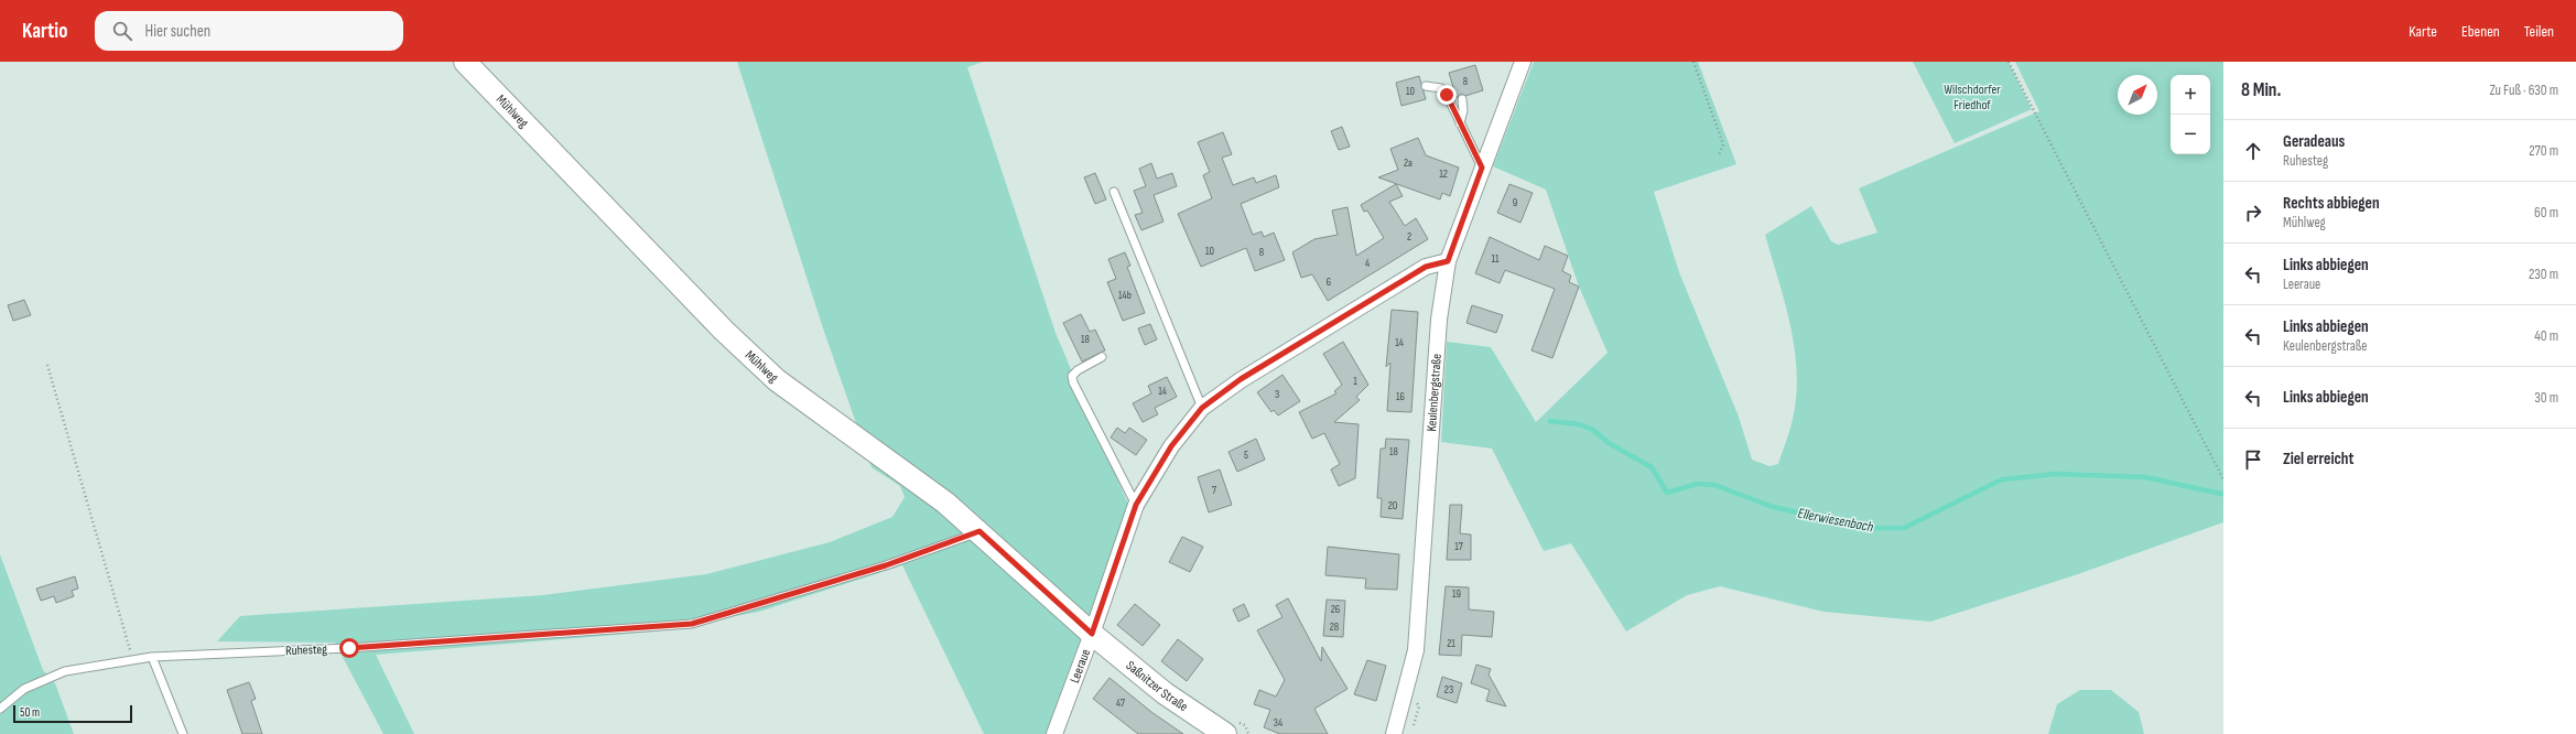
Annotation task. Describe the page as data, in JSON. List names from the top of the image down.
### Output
{
  "streets": {
    "street": [
      "Mühlweg",
      "Keulenbergstraße",
      "Leeraue",
      "Saßnitzer Straße"
    ],
    "lane": ["Ruhesteg"]
  },
  "crossings": [
    ["Mühlweg", "Ruhesteg"],
    ["Mühlweg", "Leeraue"],
    ["Mühlweg", "Saßnitzer Straße"],
    ["Keulenbergstraße", "Leeraue"],
    ["Leeraue", "Saßnitzer Straße"]
  ],
  "water": ["Ellerwiesenbach"],
  "parks": ["Wilschdorfer Friedhof"],
  "house_numbers": [
    "8",
    "10",
    "2a",
    "12",
    "9",
    "2",
    "10",
    "8",
    "11",
    "4",
    "6",
    "14b",
    "18",
    "14",
    "1",
    "14",
    "3",
    "16",
    "18",
    "5",
    "7",
    "20",
    "17",
    "19",
    "26",
    "28",
    "21",
    "23",
    "47",
    "34"
  ],
  "scale_bar": "50 m",
  "north": "top right",
  "page": {
    "header": "Kartio",
    "search": "Hier suchen",
    "nav": ["Karte", "Ebenen", "Teilen"],
    "heading": ["8 Min.", "Zu Fuß · 630 m"],
    "map_buttons": ["+", "−"],
    "list": [
      ["Geradeaus", "Ruhesteg", "270 m"],
      ["Rechts abbiegen", "Mühlweg", "60 m"],
      ["Links abbiegen", "Leeraue", "230 m"],
      ["Links abbiegen", "Keulenbergstraße", "40 m"],
      ["Links abbiegen", "30 m"],
      "Ziel erreicht"
    ],
    "scale": "50 m"
  }
}
